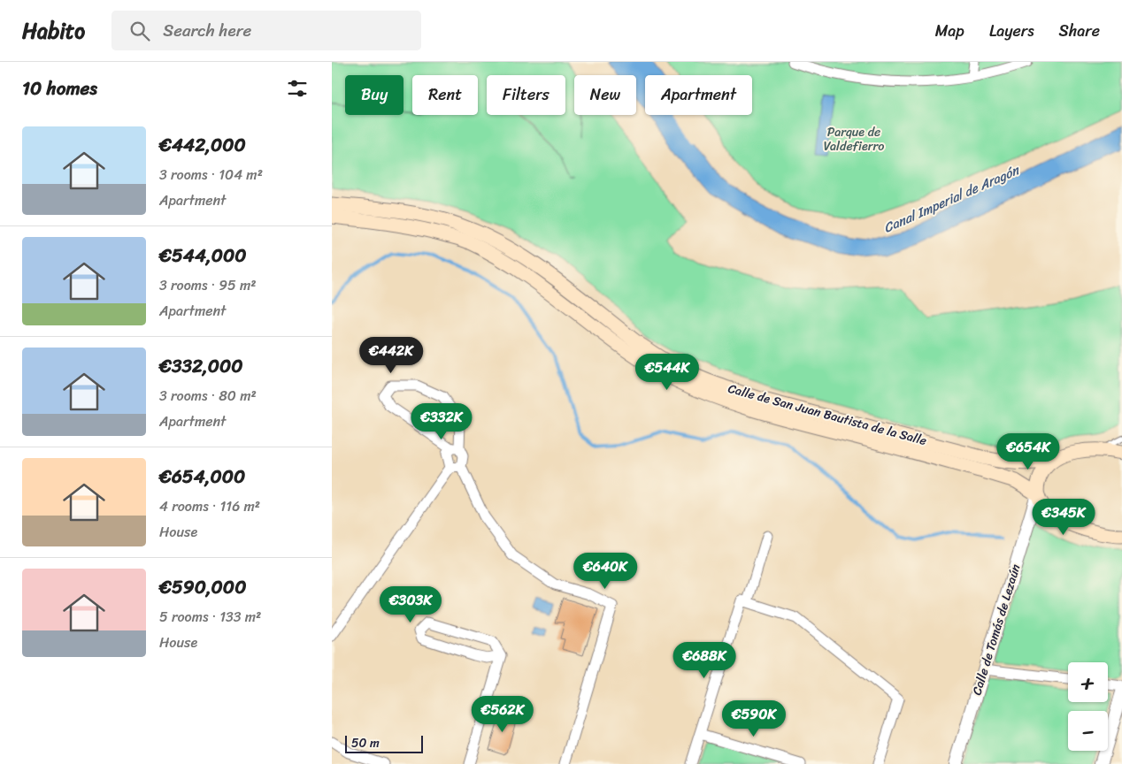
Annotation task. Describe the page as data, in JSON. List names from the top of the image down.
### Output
{
  "streets": {
    "main road": ["Calle de San Juan Bautista de la Salle"],
    "street": ["Calle de Tomás de Lezaún"]
  },
  "crossings": [
    ["Calle de San Juan Bautista de la Salle", "Calle de Tomás de Lezaún"]
  ],
  "water": ["Canal Imperial de Aragón"],
  "parks": ["Parque de Valdefierro"],
  "scale_bar": "50 m",
  "page": {
    "header": "Habito",
    "search": "Search here",
    "nav": ["Map", "Layers", "Share"],
    "heading": "10 homes",
    "chip": [
      "Buy",
      "Rent",
      "Filters",
      "New",
      "Apartment"
    ],
    "list": [
      {
        "name": "€442,000",
        "note": "3 rooms · 104 m² · Apartment"
      },
      {
        "name": "€544,000",
        "note": "3 rooms · 95 m² · Apartment"
      },
      {
        "name": "€332,000",
        "note": "3 rooms · 80 m² · Apartment"
      },
      {
        "name": "€654,000",
        "note": "4 rooms · 116 m² · House"
      },
      {
        "name": "€590,000",
        "note": "5 rooms · 133 m² · House"
      }
    ],
    "price": [
      "€442K",
      "€544K",
      "€332K",
      "€654K",
      "€345K",
      "€640K",
      "€303K",
      "€688K",
      "€562K",
      "€590K"
    ],
    "map_buttons": ["+", "−"],
    "scale": "50 m"
  }
}
